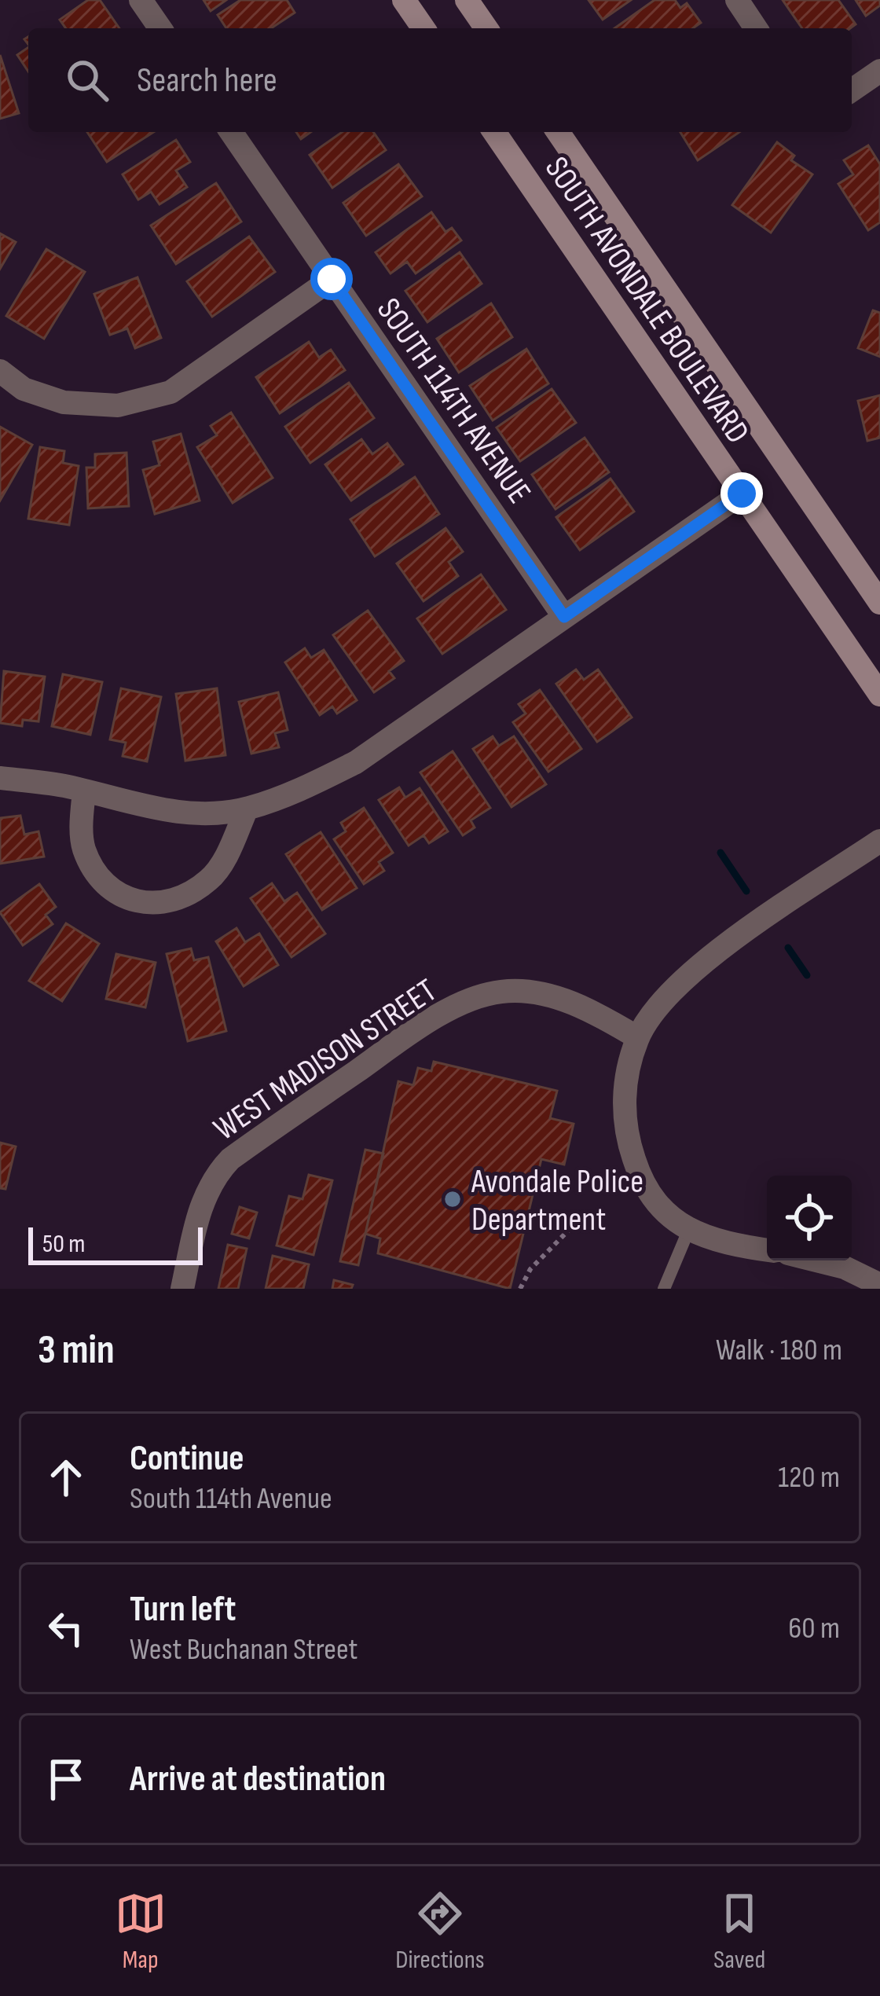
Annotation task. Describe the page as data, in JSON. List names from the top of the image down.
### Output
{
  "streets": {
    "main road": ["SOUTH AVONDALE BOULEVARD"],
    "street": ["SOUTH 114TH AVENUE", "WEST MADISON STREET"]
  },
  "places": ["Avondale Police Department"],
  "scale_bar": "50 m",
  "page": {
    "search": "Search here",
    "scale": "50 m",
    "heading": ["3 min", "Walk · 180 m"],
    "list": [
      ["Continue", "South 114th Avenue", "120 m"],
      ["Turn left", "West Buchanan Street", "60 m"],
      "Arrive at destination"
    ],
    "nav": ["Map", "Directions", "Saved"]
  }
}
